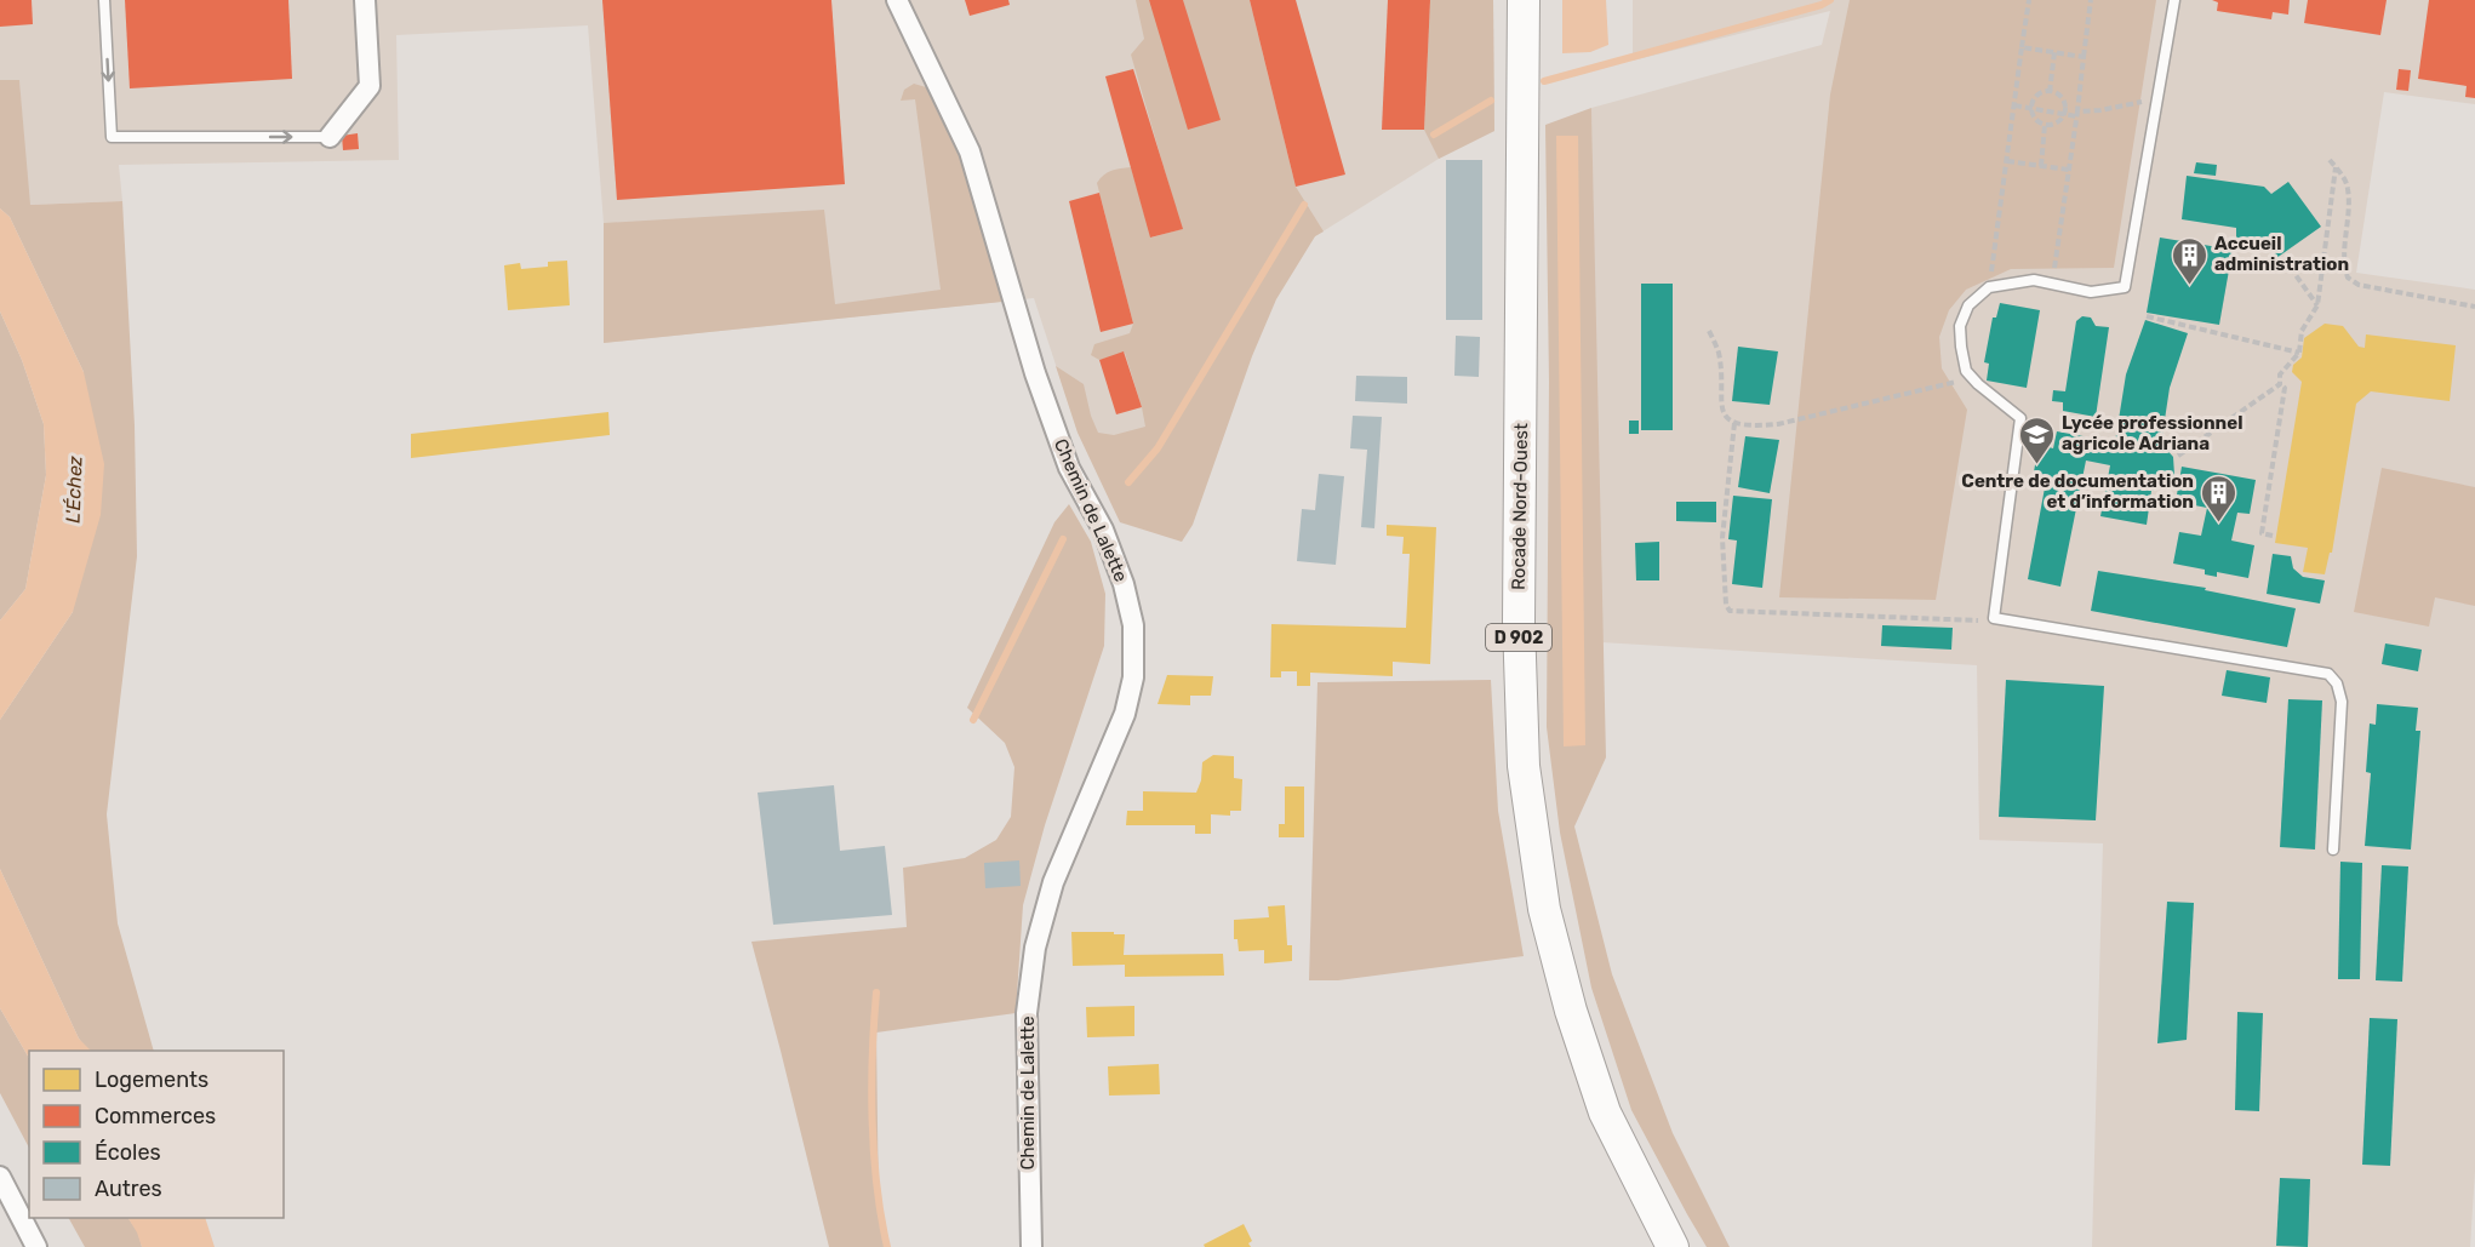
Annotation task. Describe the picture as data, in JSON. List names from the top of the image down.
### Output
{
  "streets": {
    "main road": ["Rocade Nord-Ouest", "D 902"],
    "street": ["Chemin de Lalette"]
  },
  "water": ["L'Échez"],
  "places": {
    "building": ["Accueil administration", "Centre de documentation et d’information"],
    "school or university": ["Lycée professionnel agricole Adriana"]
  },
  "legend": [
    "Logements",
    "Commerces",
    "Écoles",
    "Autres"
  ]
}
